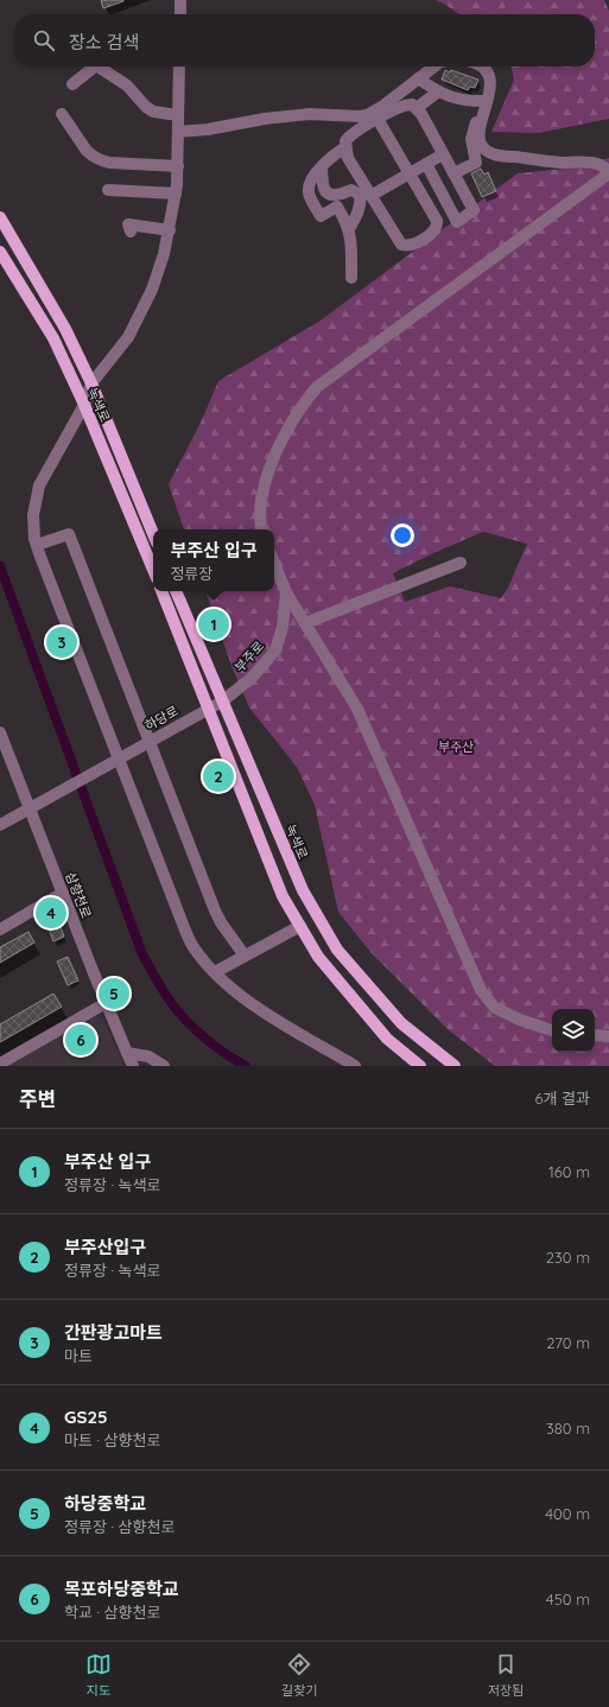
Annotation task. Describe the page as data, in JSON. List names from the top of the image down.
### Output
{
  "streets": {
    "main road": ["녹색로"],
    "street": ["부주로", "하당로", "삼향천로"]
  },
  "crossings": [
    ["녹색로", "부주로"],
    ["녹색로", "하당로"],
    ["부주로", "하당로"],
    ["하당로", "삼향천로"]
  ],
  "parks": ["부주산"],
  "page": {
    "search": "장소 검색",
    "popup": ["부주산 입구", "정류장"],
    "pins": [
      "1",
      "3",
      "2",
      "4",
      "5",
      "6"
    ],
    "heading": ["주변", "6개 결과"],
    "list": [
      {
        "mark": "1",
        "name": "부주산 입구",
        "note": "정류장 · 녹색로",
        "value": "160 m"
      },
      {
        "mark": "2",
        "name": "부주산입구",
        "note": "정류장 · 녹색로",
        "value": "230 m"
      },
      {
        "mark": "3",
        "name": "간판광고마트",
        "note": "마트",
        "value": "270 m"
      },
      {
        "mark": "4",
        "name": "GS25",
        "note": "마트 · 삼향천로",
        "value": "380 m"
      },
      {
        "mark": "5",
        "name": "하당중학교",
        "note": "정류장 · 삼향천로",
        "value": "400 m"
      },
      {
        "mark": "6",
        "name": "목포하당중학교",
        "note": "학교 · 삼향천로",
        "value": "450 m"
      }
    ],
    "nav": ["지도", "길찾기", "저장됨"]
  }
}
